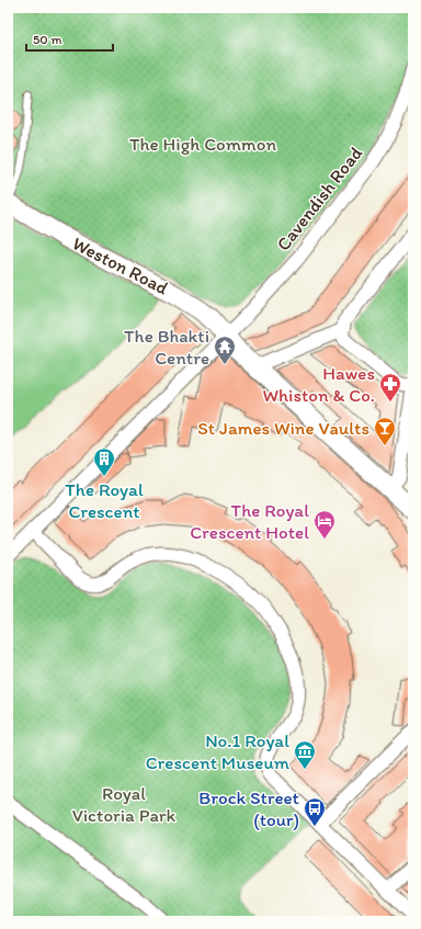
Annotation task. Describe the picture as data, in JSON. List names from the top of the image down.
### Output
{
  "streets": {
    "street": ["Cavendish Road", "Weston Road"]
  },
  "crossings": [
    ["Cavendish Road", "Weston Road"]
  ],
  "parks": ["The High Common", "Royal Victoria Park"],
  "places": {
    "temple": ["The Bhakti Centre"],
    "pharmacy": ["Hawes Whiston & Co."],
    "bar": ["St James Wine Vaults"],
    "building": ["The Royal Crescent"],
    "hotel": ["The Royal Crescent Hotel"],
    "museum": ["No.1 Royal Crescent Museum"],
    "bus stop": ["Brock Street (tour)"]
  },
  "scale_bar": "50 m"
}
